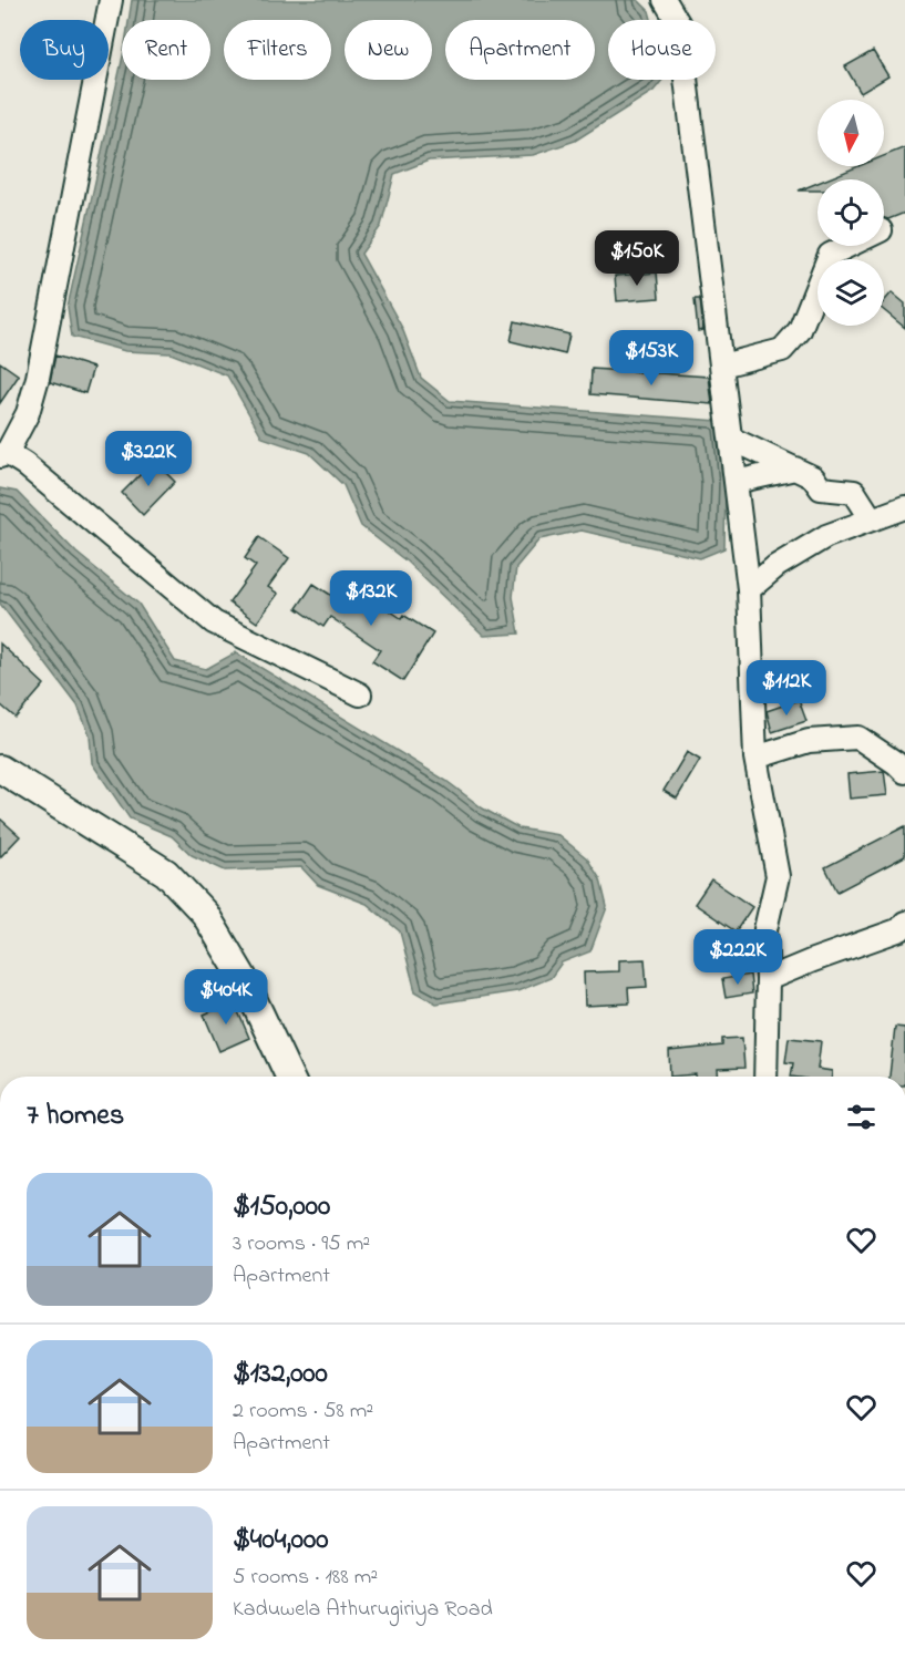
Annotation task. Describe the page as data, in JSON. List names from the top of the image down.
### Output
{
  "north": "bottom",
  "page": {
    "chip": [
      "Buy",
      "Rent",
      "Filters",
      "New",
      "Apartment",
      "House"
    ],
    "price": [
      "$150K",
      "$153K",
      "$322K",
      "$132K",
      "$112K",
      "$222K",
      "$404K"
    ],
    "heading": "7 homes",
    "list": [
      {
        "name": "$150,000",
        "note": "3 rooms · 95 m² · Apartment"
      },
      {
        "name": "$132,000",
        "note": "2 rooms · 58 m² · Apartment"
      },
      {
        "name": "$404,000",
        "note": "5 rooms · 188 m² · Kaduwela Athurugiriya Road"
      }
    ]
  }
}
